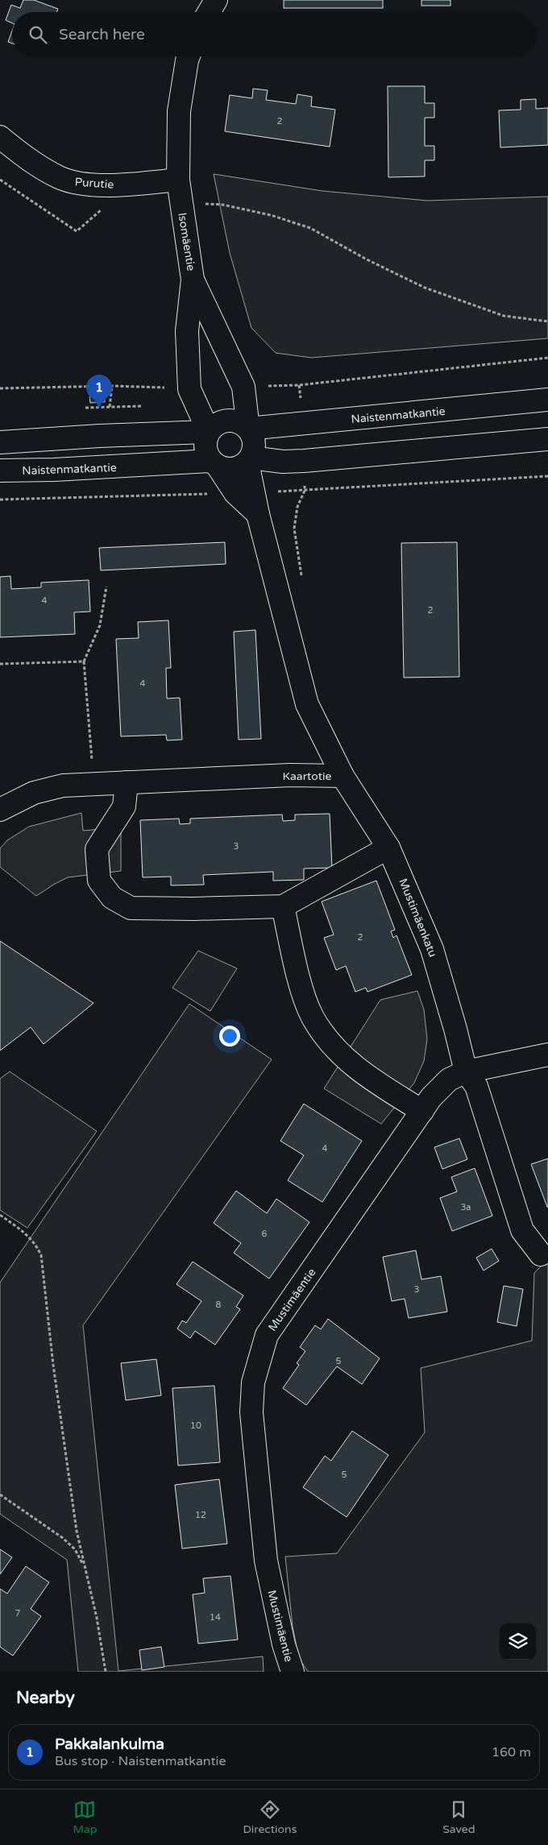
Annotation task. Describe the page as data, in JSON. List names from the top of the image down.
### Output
{
  "streets": {
    "street": [
      "Purutie",
      "Isomäentie",
      "Naistenmatkantie",
      "Kaartotie",
      "Mustimäenkatu",
      "Mustimäentie"
    ]
  },
  "crossings": [
    ["Purutie", "Isomäentie"],
    ["Isomäentie", "Naistenmatkantie"],
    ["Isomäentie", "Kaartotie"],
    ["Naistenmatkantie", "Kaartotie"],
    ["Kaartotie", "Mustimäenkatu"],
    ["Mustimäenkatu", "Mustimäentie"]
  ],
  "house_numbers": [
    "2",
    "4",
    "2",
    "4",
    "3",
    "2",
    "4",
    "3a",
    "6",
    "3",
    "8",
    "5",
    "10",
    "5",
    "12",
    "7",
    "14"
  ],
  "page": {
    "search": "Search here",
    "pins": "1",
    "heading": "Nearby",
    "list": [
      {
        "mark": "1",
        "name": "Pakkalankulma",
        "note": "Bus stop · Naistenmatkantie",
        "value": "160 m"
      }
    ],
    "nav": ["Map", "Directions", "Saved"]
  }
}
